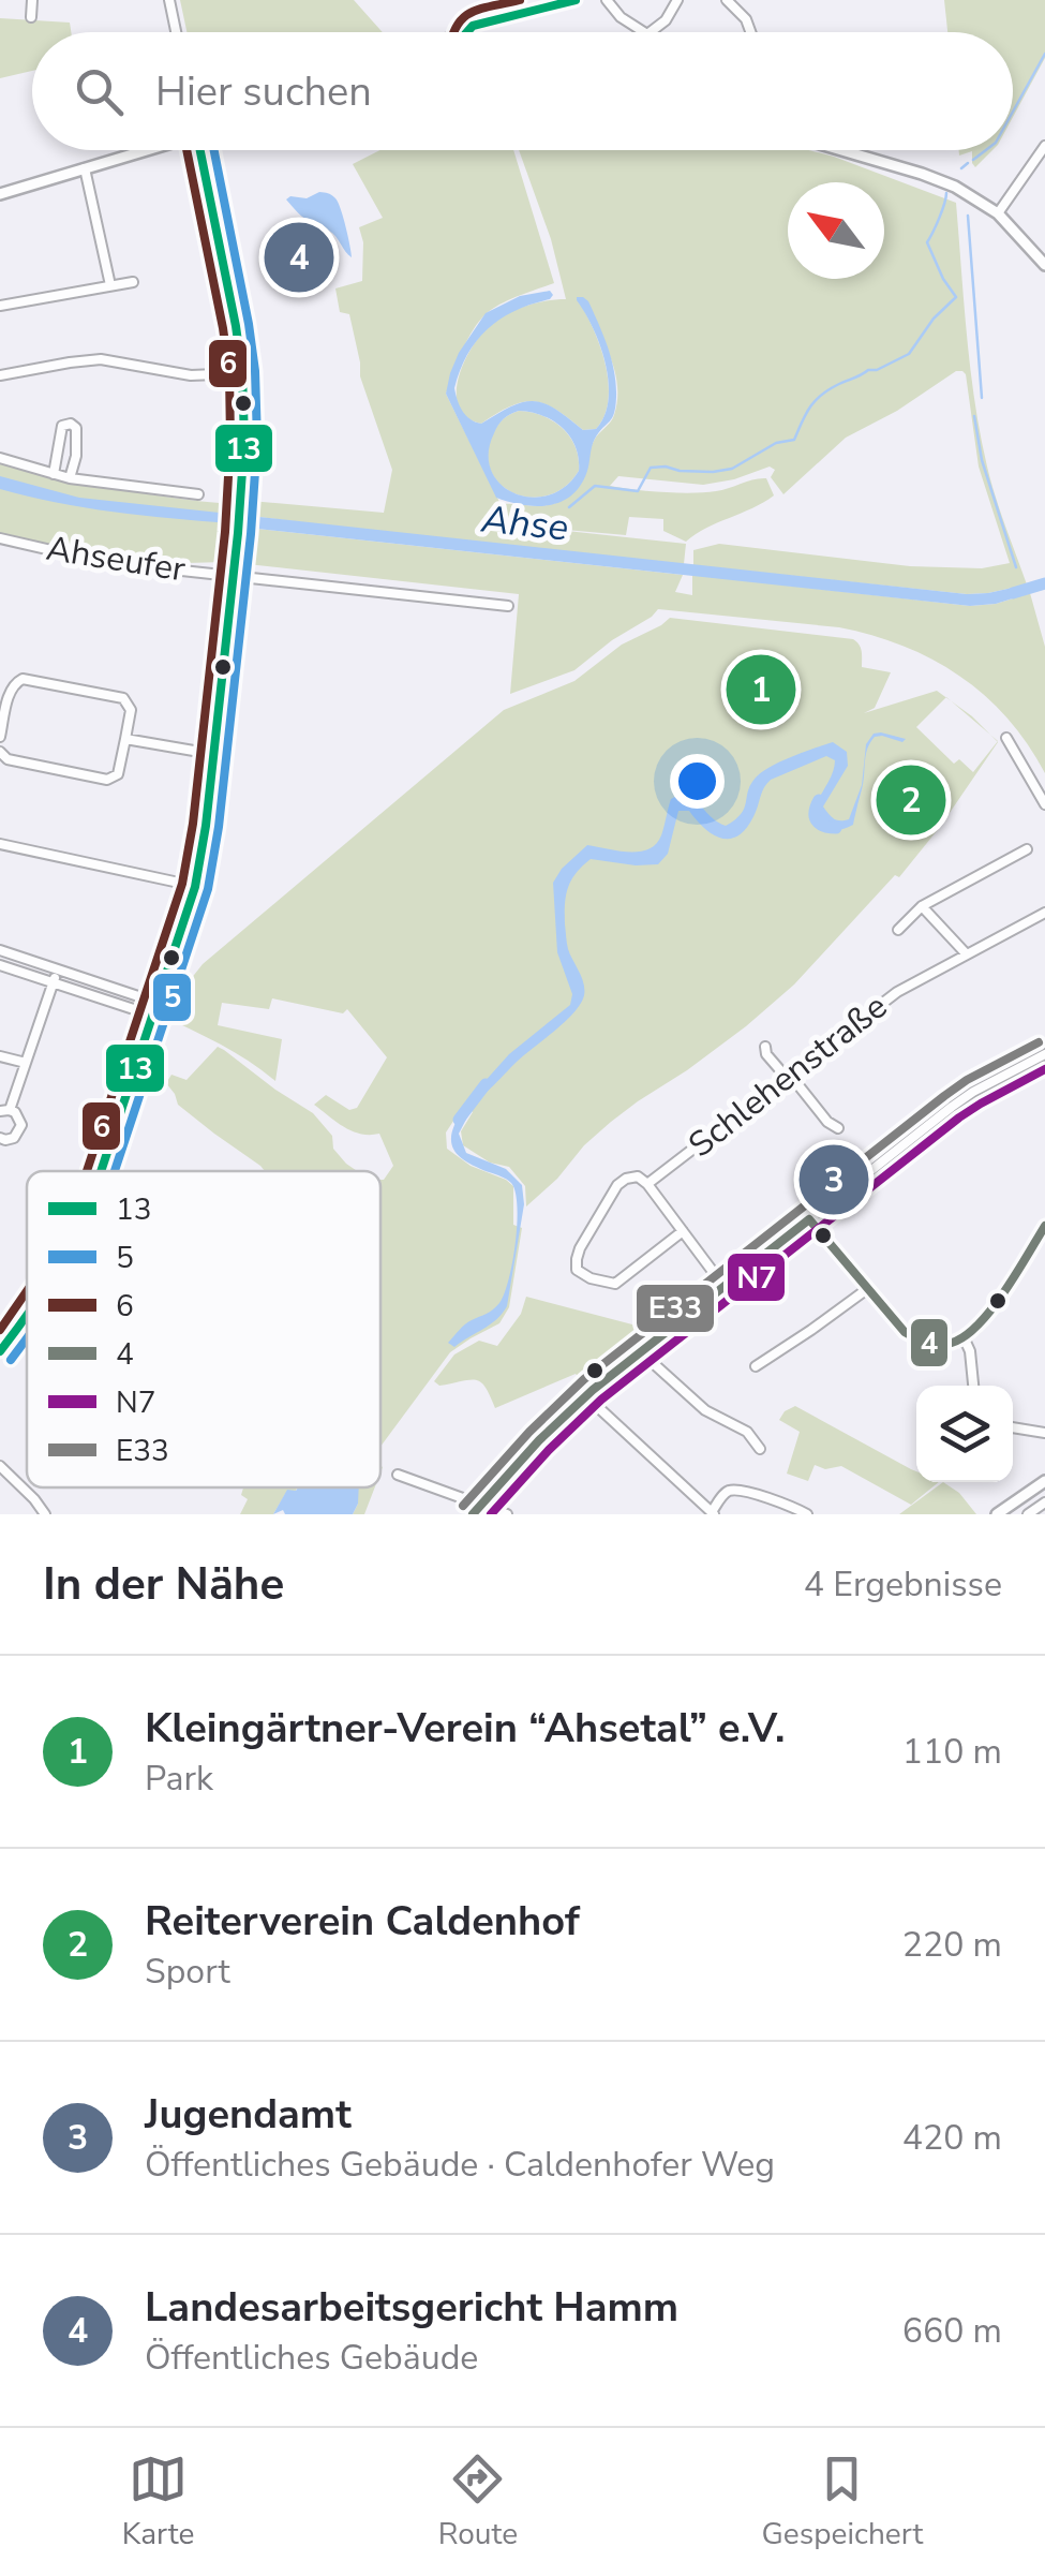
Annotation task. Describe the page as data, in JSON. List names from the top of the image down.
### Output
{
  "streets": {
    "street": ["Ahseufer", "Schlehenstraße"]
  },
  "water": ["Ahse"],
  "lines": [
    "transit line 13",
    "transit line 6",
    "transit line 5",
    "transit line E33",
    "transit line N7",
    "transit line 4"
  ],
  "legend": [
    "13",
    "5",
    "6",
    "4",
    "N7",
    "E33"
  ],
  "north": "top left",
  "page": {
    "search": "Hier suchen",
    "pins": [
      "4",
      "1",
      "2",
      "3"
    ],
    "heading": ["In der Nähe", "4 Ergebnisse"],
    "list": [
      {
        "mark": "1",
        "name": "Kleingärtner-Verein “Ahsetal” e.V.",
        "note": "Park",
        "value": "110 m"
      },
      {
        "mark": "2",
        "name": "Reiterverein Caldenhof",
        "note": "Sport",
        "value": "220 m"
      },
      {
        "mark": "3",
        "name": "Jugendamt",
        "note": "Öffentliches Gebäude · Caldenhofer Weg",
        "value": "420 m"
      },
      {
        "mark": "4",
        "name": "Landesarbeitsgericht Hamm",
        "note": "Öffentliches Gebäude",
        "value": "660 m"
      }
    ],
    "nav": ["Karte", "Route", "Gespeichert"]
  }
}
